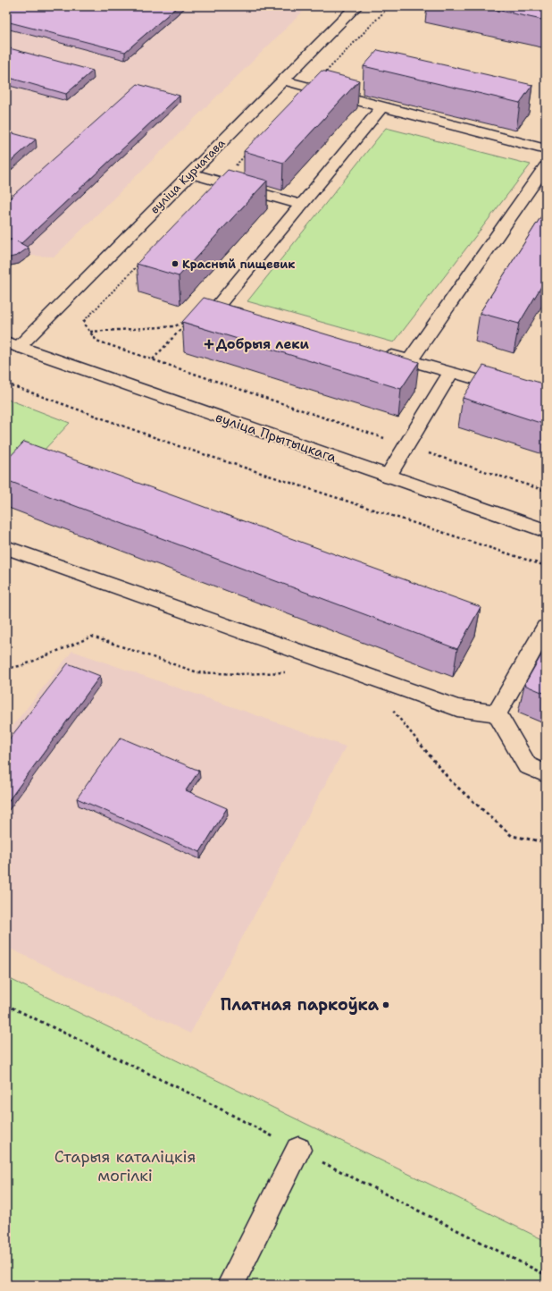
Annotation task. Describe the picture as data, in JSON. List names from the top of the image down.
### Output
{
  "streets": {
    "street": ["вуліца Курчатава", "вуліца Прытыцкага"]
  },
  "crossings": [
    ["вуліца Курчатава", "вуліца Прытыцкага"]
  ],
  "parks": ["Старыя каталіцкія могілкі"],
  "places": {
    "other": ["Красный пищевик", "Платная паркоўка"],
    "health": ["Добрыя леки"]
  }
}
